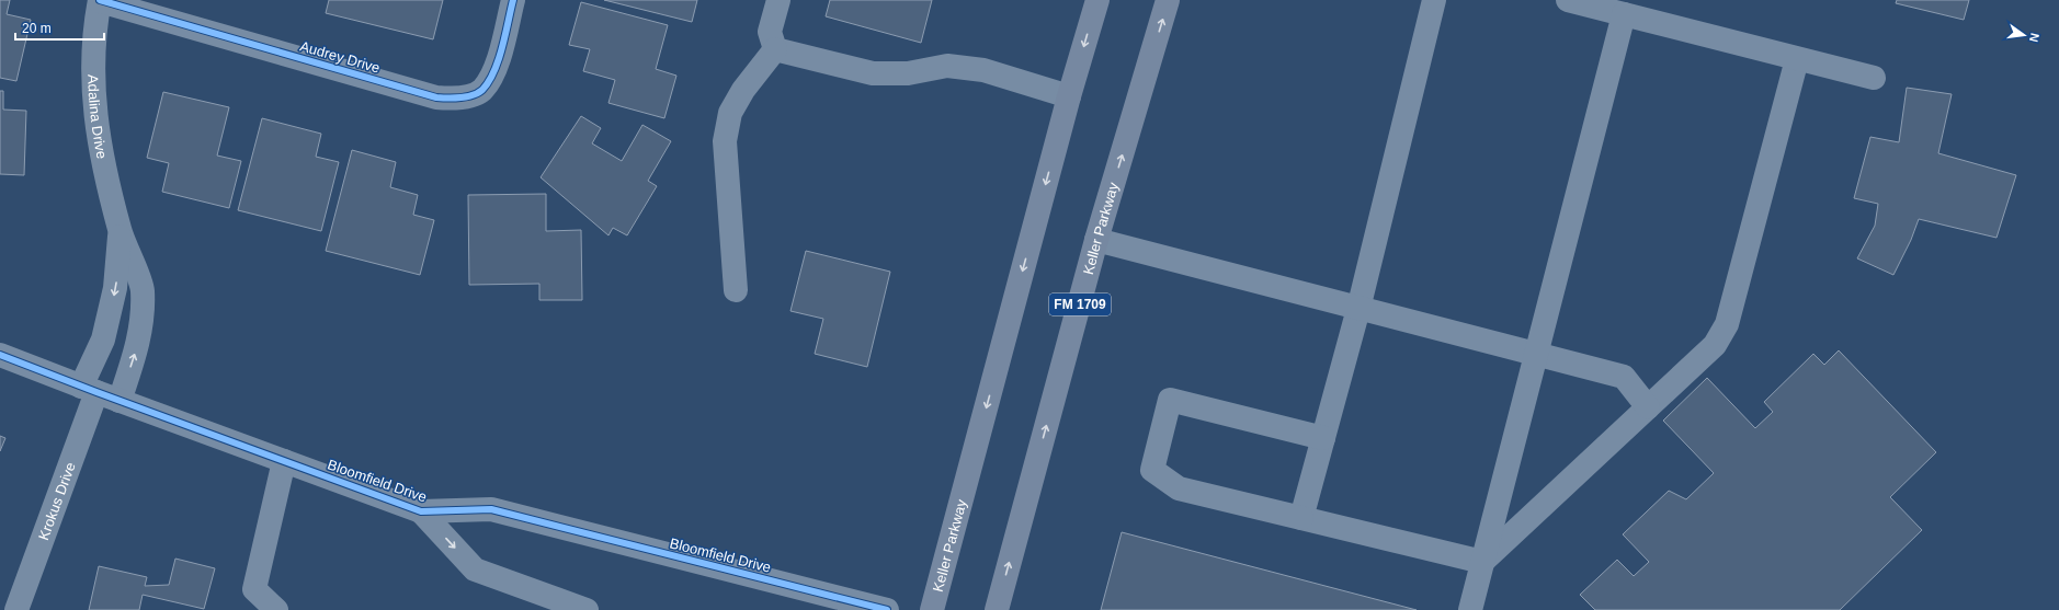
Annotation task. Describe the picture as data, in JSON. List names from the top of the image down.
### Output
{
  "streets": {
    "main road": ["Keller Parkway", "FM 1709"],
    "street": [
      "Audrey Drive",
      "Adalina Drive",
      "Bloomfield Drive",
      "Krokus Drive"
    ]
  },
  "crossings": [
    ["Audrey Drive", "Adalina Drive"],
    ["Adalina Drive", "Bloomfield Drive"],
    ["Adalina Drive", "Krokus Drive"],
    ["Bloomfield Drive", "Krokus Drive"]
  ],
  "scale_bar": "20 m",
  "north": "right"
}
